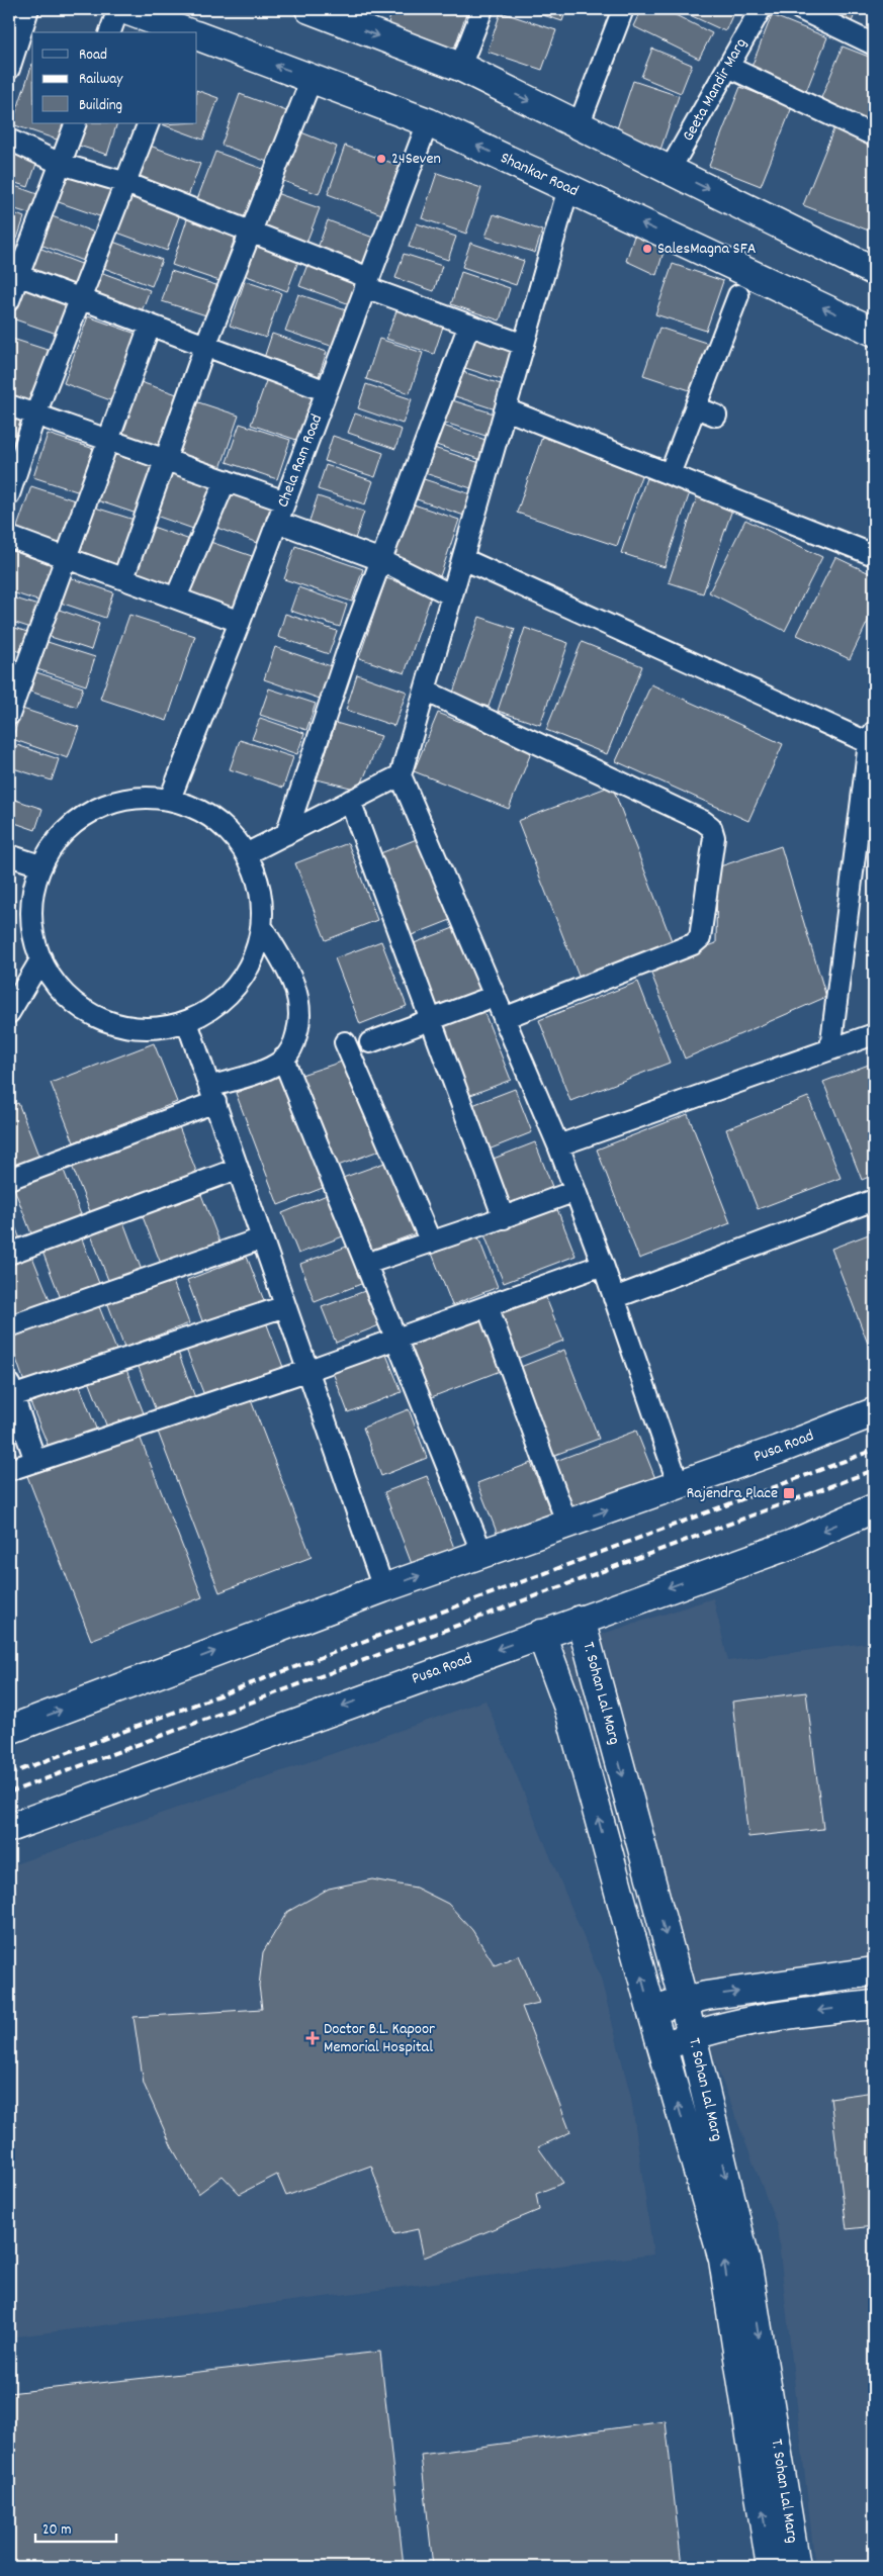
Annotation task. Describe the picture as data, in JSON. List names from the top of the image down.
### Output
{
  "streets": {
    "main road": ["Shankar Road", "Pusa Road", "T. Sohan Lal Marg"],
    "street": ["Geeta Mandir Marg", "Chela Ram Road"]
  },
  "crossings": [
    ["Shankar Road", "Chela Ram Road"],
    ["Pusa Road", "T. Sohan Lal Marg"]
  ],
  "places": {
    "other": ["24Seven", "SalesMagna SFA"],
    "transit": ["Rajendra Place"],
    "health": ["Doctor B.L. Kapoor Memorial Hospital"]
  },
  "legend": ["Road", "Railway", "Building"],
  "scale_bar": "20 m"
}
